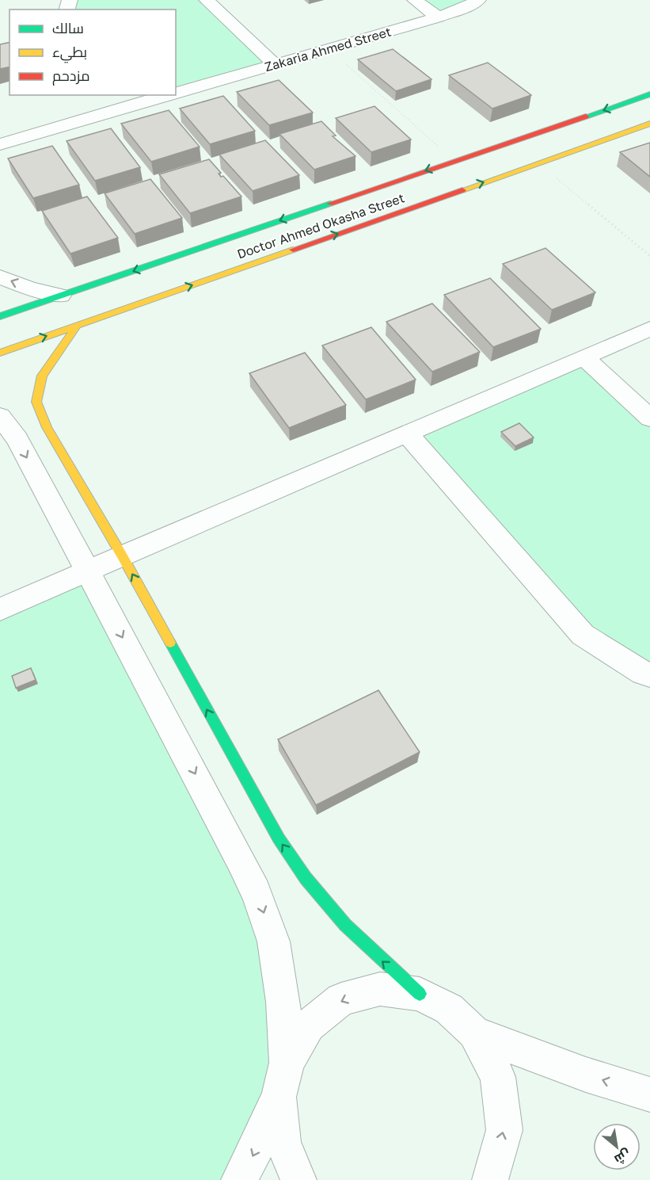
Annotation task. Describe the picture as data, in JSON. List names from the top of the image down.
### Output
{
  "streets": {
    "street": ["Zakaria Ahmed Street", "Doctor Ahmed Okasha Street"]
  },
  "legend": ["سالك", "بطيء", "مزدحم"],
  "north": "bottom right"
}
